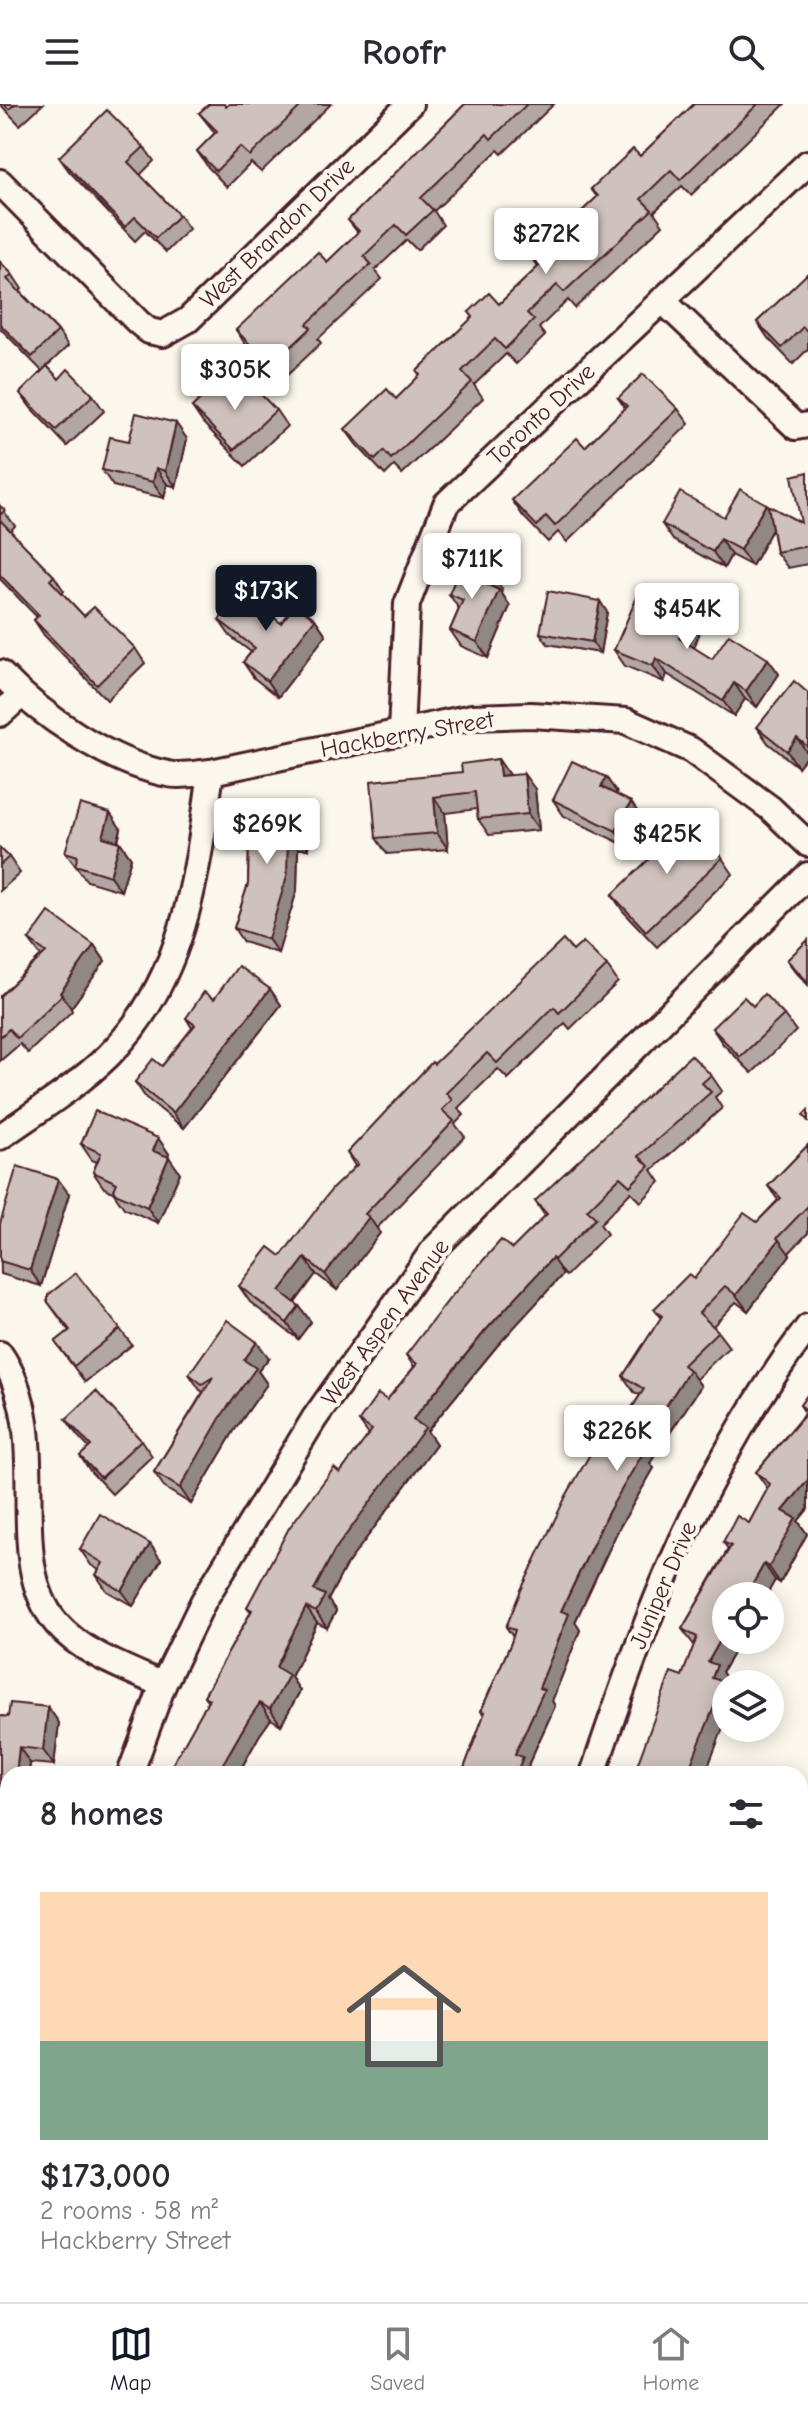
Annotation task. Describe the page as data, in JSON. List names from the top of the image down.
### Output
{
  "streets": {
    "street": [
      "West Brandon Drive",
      "Toronto Drive",
      "Hackberry Street",
      "West Aspen Avenue",
      "Juniper Drive"
    ]
  },
  "crossings": [
    ["Toronto Drive", "Hackberry Street"]
  ],
  "page": {
    "header": "Roofr",
    "price": [
      "$272K",
      "$305K",
      "$711K",
      "$173K",
      "$454K",
      "$269K",
      "$425K",
      "$226K"
    ],
    "heading": "8 homes",
    "list": [
      {
        "name": "$173,000",
        "note": "2 rooms · 58 m² · Hackberry Street"
      }
    ],
    "tabs": ["Map", "Saved", "Home"]
  }
}
